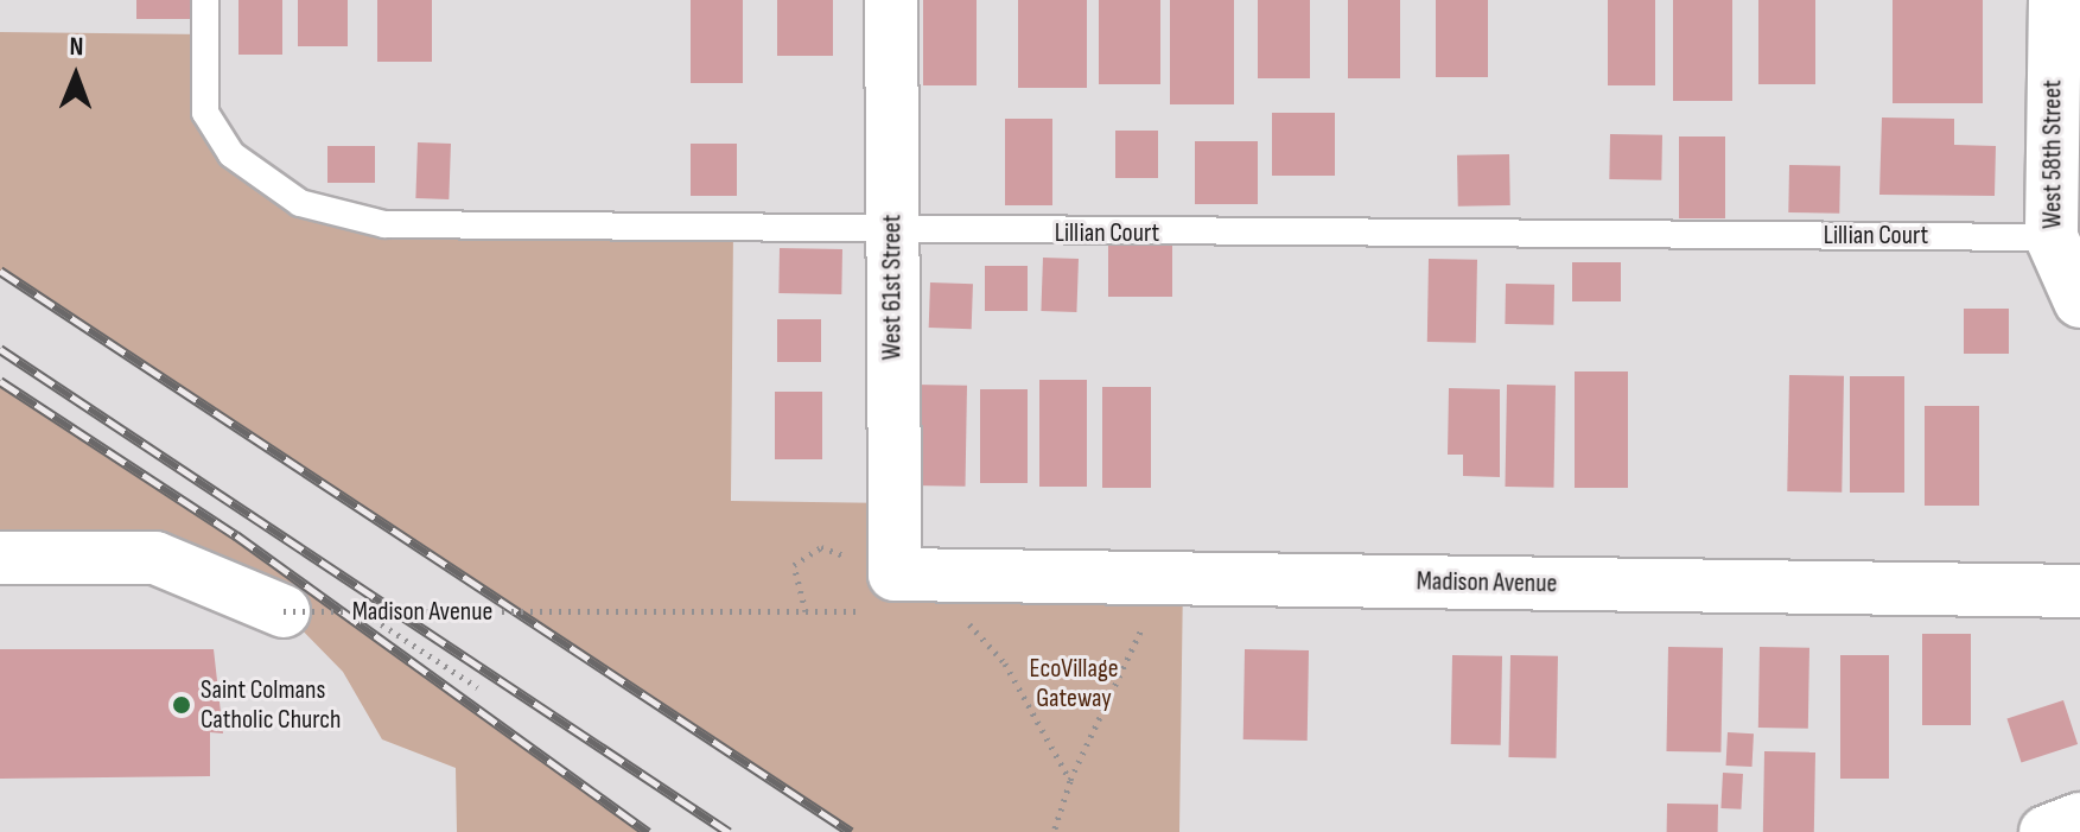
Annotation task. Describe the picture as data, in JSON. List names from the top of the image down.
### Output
{
  "streets": {
    "street": ["West 58th Street", "West 61st Street", "Madison Avenue"],
    "lane": ["Lillian Court"]
  },
  "crossings": [
    ["West 58th Street", "Lillian Court"],
    ["Lillian Court", "West 61st Street"],
    ["West 61st Street", "Madison Avenue"]
  ],
  "parks": ["EcoVillage Gateway"],
  "places": ["Saint Colmans Catholic Church"],
  "north": "top"
}
